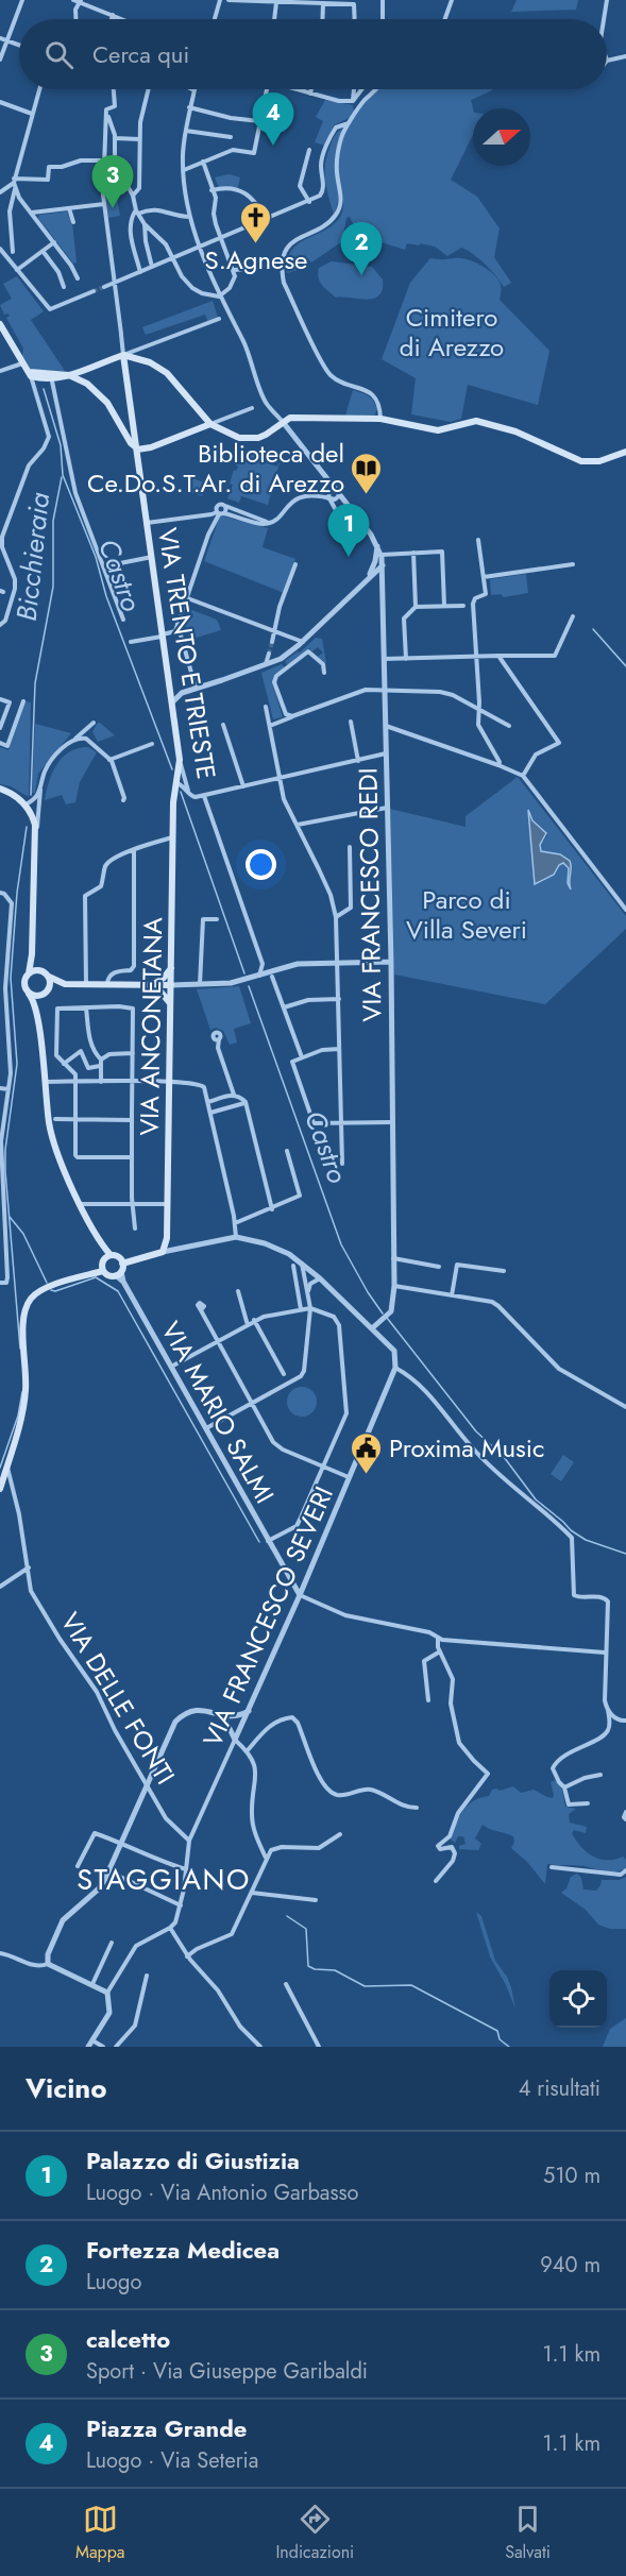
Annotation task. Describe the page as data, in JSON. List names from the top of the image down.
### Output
{
  "streets": {
    "main road": ["VIA TRENTO E TRIESTE", "VIA ANCONETANA"],
    "street": [
      "VIA FRANCESCO REDI",
      "VIA MARIO SALMI",
      "VIA FRANCESCO SEVERI",
      "VIA DELLE FONTI"
    ]
  },
  "crossings": [
    ["VIA TRENTO E TRIESTE", "VIA ANCONETANA"],
    ["VIA MARIO SALMI", "VIA FRANCESCO SEVERI"],
    ["VIA FRANCESCO SEVERI", "VIA DELLE FONTI"]
  ],
  "districts": ["STAGGIANO"],
  "water": ["Bicchieraia", "Castro"],
  "parks": ["Cimitero di Arezzo", "Parco di Villa Severi"],
  "places": {
    "church": ["S.Agnese"],
    "library": ["Biblioteca del Ce.Do.S.T.Ar. di Arezzo"],
    "public building": ["Proxima Music"]
  },
  "north": "right",
  "page": {
    "search": "Cerca qui",
    "pins": [
      "4",
      "3",
      "2",
      "1"
    ],
    "heading": ["Vicino", "4 risultati"],
    "list": [
      {
        "mark": "1",
        "name": "Palazzo di Giustizia",
        "note": "Luogo · Via Antonio Garbasso",
        "value": "510 m"
      },
      {
        "mark": "2",
        "name": "Fortezza Medicea",
        "note": "Luogo",
        "value": "940 m"
      },
      {
        "mark": "3",
        "name": "calcetto",
        "note": "Sport · Via Giuseppe Garibaldi",
        "value": "1.1 km"
      },
      {
        "mark": "4",
        "name": "Piazza Grande",
        "note": "Luogo · Via Seteria",
        "value": "1.1 km"
      }
    ],
    "nav": ["Mappa", "Indicazioni", "Salvati"]
  }
}
